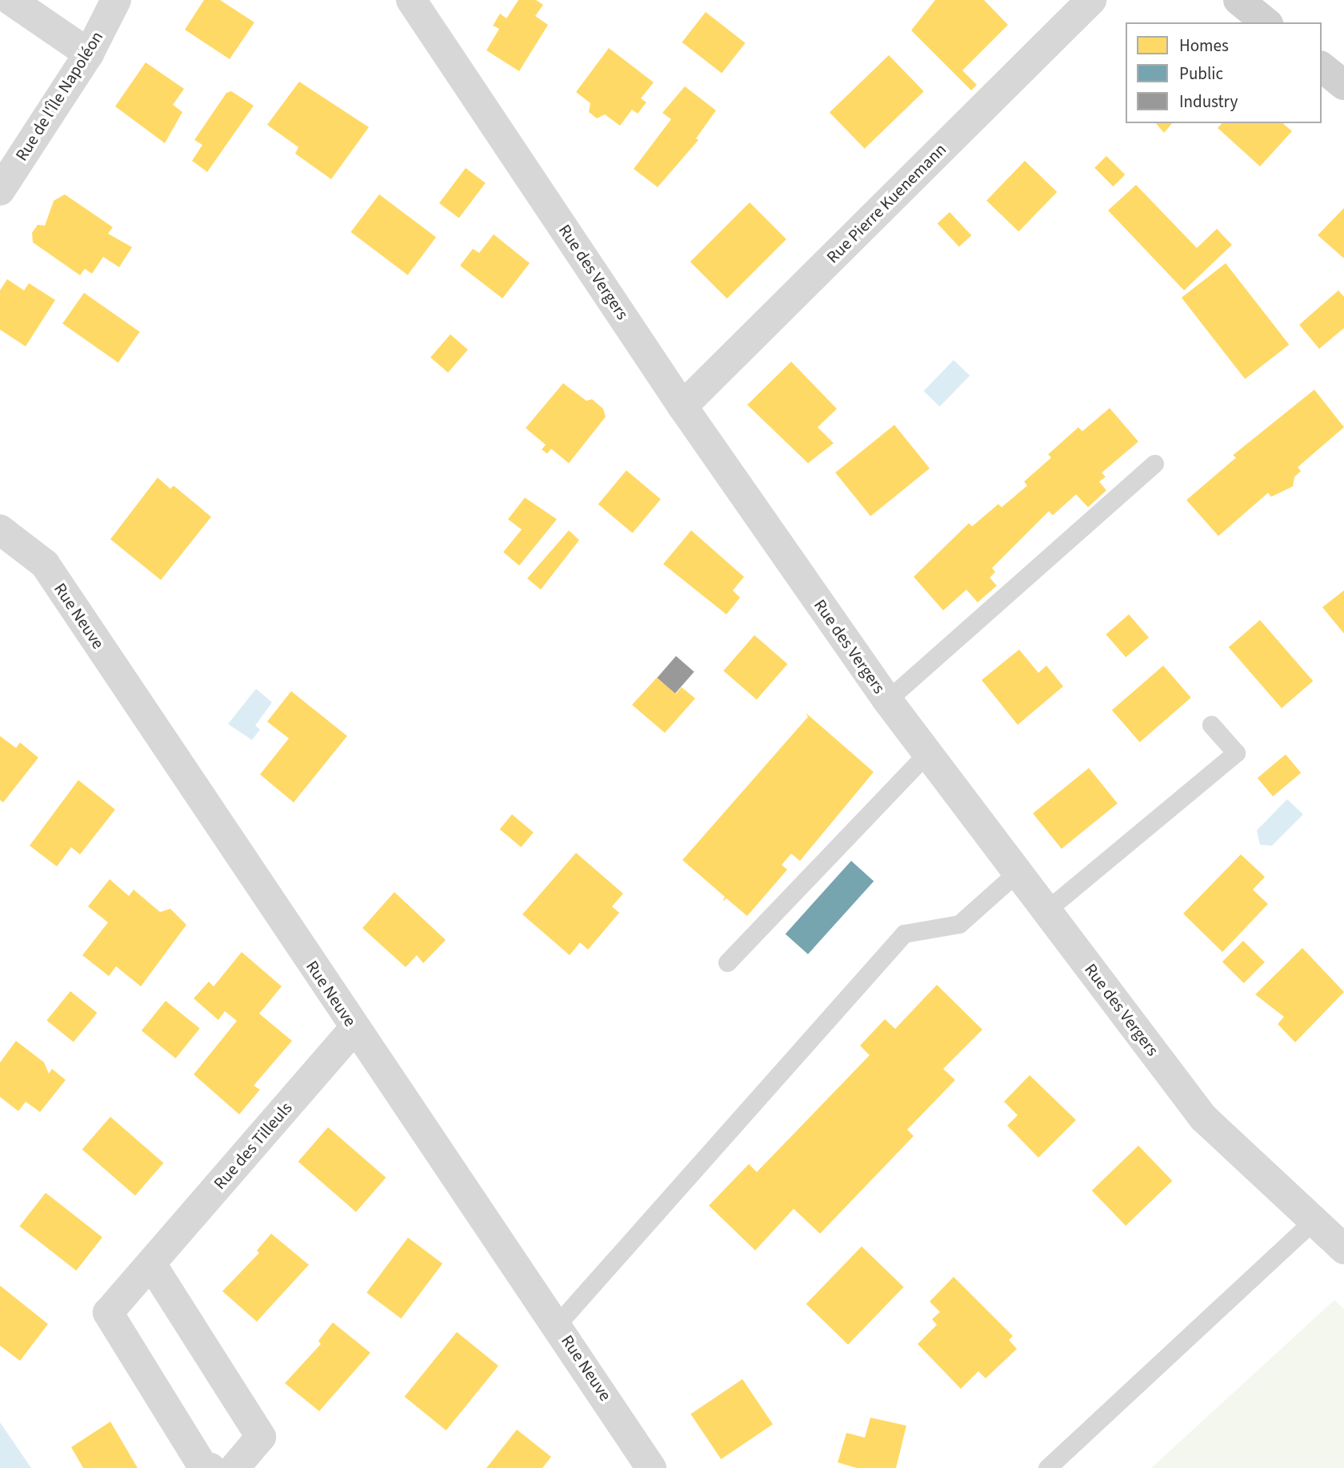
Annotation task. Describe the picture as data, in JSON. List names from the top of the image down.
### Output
{
  "streets": {
    "street": [
      "Rue de l'Île Napoléon",
      "Rue Pierre Kuenemann",
      "Rue des Vergers",
      "Rue Neuve",
      "Rue des Tilleuls"
    ]
  },
  "crossings": [
    ["Rue Pierre Kuenemann", "Rue des Vergers"],
    ["Rue Neuve", "Rue des Tilleuls"]
  ],
  "legend": ["Homes", "Public", "Industry"]
}
